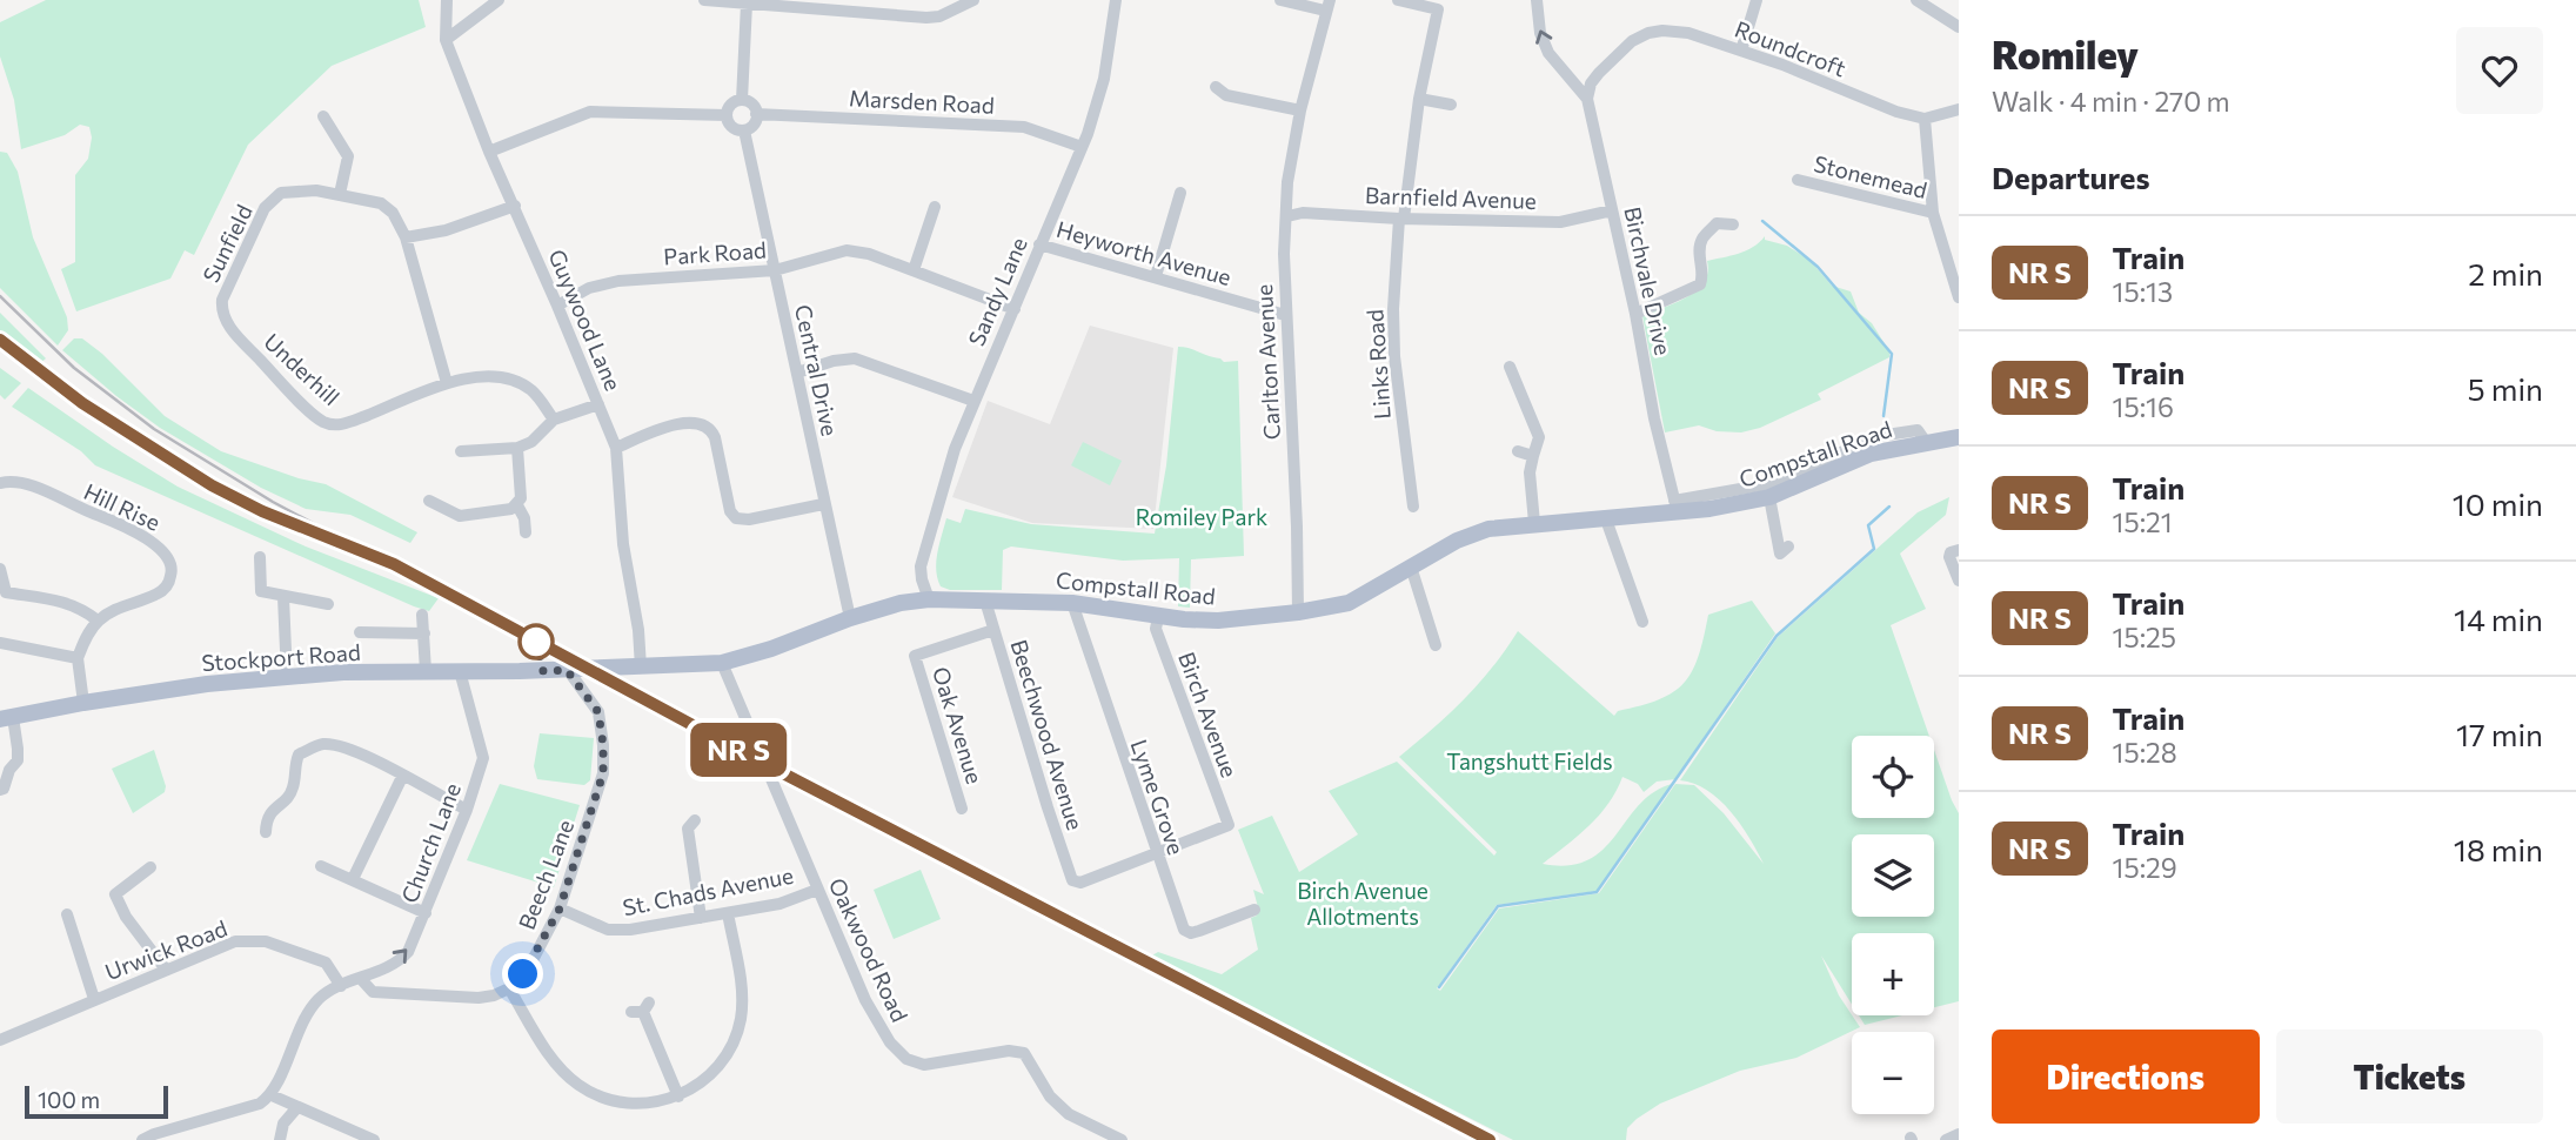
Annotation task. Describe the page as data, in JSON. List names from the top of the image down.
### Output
{
  "streets": {
    "main road": ["Compstall Road", "Stockport Road"],
    "street": [
      "Roundcroft",
      "Marsden Road",
      "Stonemead",
      "Barnfield Avenue",
      "Sunfield",
      "Park Road",
      "Heyworth Avenue",
      "Birchvale Drive",
      "Sandy Lane",
      "Guywood Lane",
      "Carlton Avenue",
      "Links Road",
      "Underhill",
      "Central Drive",
      "Hill Rise",
      "Birch Avenue",
      "Oak Avenue",
      "Beechwood Avenue",
      "Lyme Grove",
      "Church Lane",
      "Beech Lane",
      "St. Chads Avenue",
      "Urwick Road",
      "Oakwood Road"
    ]
  },
  "crossings": [
    ["Roundcroft", "Birchvale Drive"],
    ["Marsden Road", "Sandy Lane"],
    ["Marsden Road", "Central Drive"],
    ["Barnfield Avenue", "Birchvale Drive"],
    ["Barnfield Avenue", "Carlton Avenue"],
    ["Barnfield Avenue", "Links Road"],
    ["Sunfield", "Underhill"],
    ["Park Road", "Sandy Lane"],
    ["Park Road", "Guywood Lane"],
    ["Park Road", "Central Drive"],
    ["Heyworth Avenue", "Sandy Lane"],
    ["Heyworth Avenue", "Carlton Avenue"],
    ["Birchvale Drive", "Compstall Road"],
    ["Sandy Lane", "Compstall Road"],
    ["Guywood Lane", "Compstall Road"],
    ["Carlton Avenue", "Compstall Road"],
    ["Central Drive", "Compstall Road"],
    ["Compstall Road", "Stockport Road"],
    ["Compstall Road", "Birch Avenue"],
    ["Compstall Road", "Beechwood Avenue"],
    ["Compstall Road", "Lyme Grove"],
    ["Compstall Road", "Beech Lane"],
    ["Compstall Road", "Oakwood Road"],
    ["Stockport Road", "Church Lane"],
    ["Stockport Road", "Beech Lane"],
    ["Birch Avenue", "Beechwood Avenue"],
    ["Birch Avenue", "Lyme Grove"],
    ["Oak Avenue", "Beechwood Avenue"],
    ["Beechwood Avenue", "Lyme Grove"],
    ["Church Lane", "Urwick Road"],
    ["Beech Lane", "St. Chads Avenue"],
    ["St. Chads Avenue", "Oakwood Road"]
  ],
  "parks": ["Romiley Park", "Tangshutt Fields", "Birch Avenue Allotments"],
  "scale_bar": "100 m",
  "page": {
    "on_map": "NR S",
    "heading": [
      ["Romiley", "Walk · 4 min · 270 m"],
      "Departures"
    ],
    "list": [
      {
        "mark": "NR S",
        "name": "Train",
        "note": "15:13",
        "value": "2 min"
      },
      {
        "mark": "NR S",
        "name": "Train",
        "note": "15:16",
        "value": "5 min"
      },
      {
        "mark": "NR S",
        "name": "Train",
        "note": "15:21",
        "value": "10 min"
      },
      {
        "mark": "NR S",
        "name": "Train",
        "note": "15:25",
        "value": "14 min"
      },
      {
        "mark": "NR S",
        "name": "Train",
        "note": "15:28",
        "value": "17 min"
      },
      {
        "mark": "NR S",
        "name": "Train",
        "note": "15:29",
        "value": "18 min"
      }
    ],
    "map_buttons": ["+", "−"],
    "buttons": ["Directions", "Tickets"],
    "scale": "100 m"
  }
}
